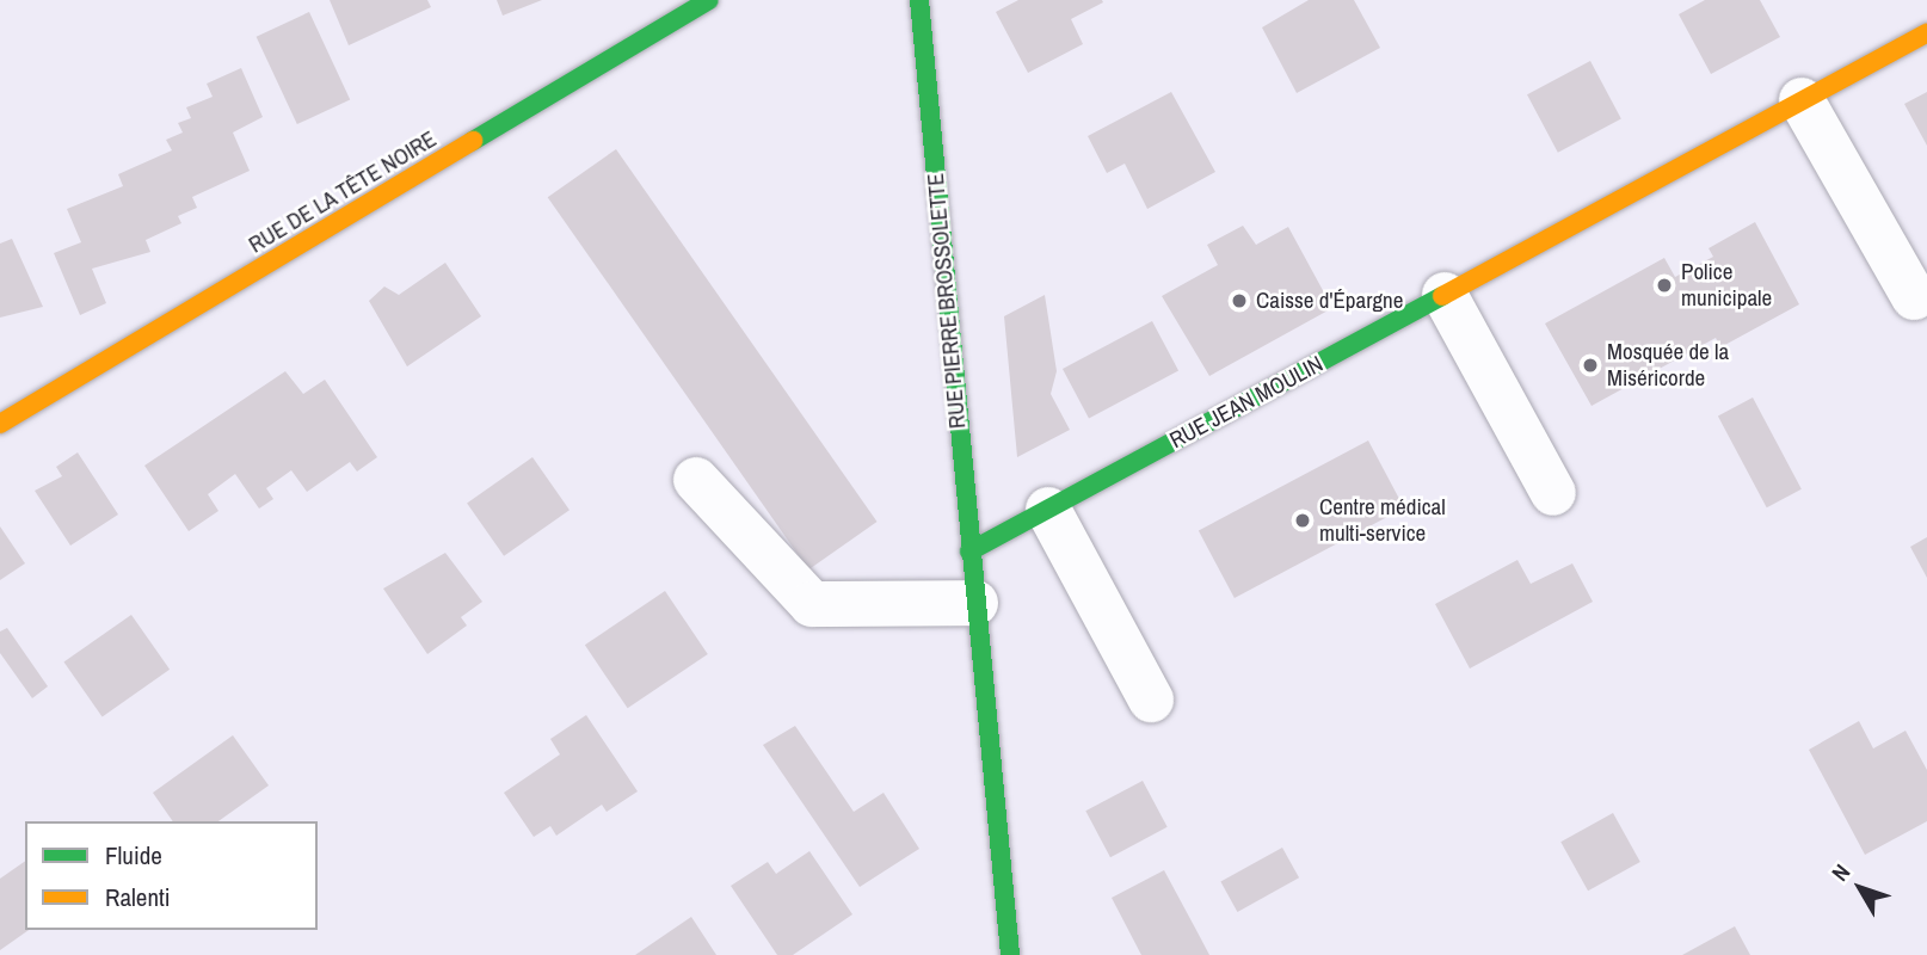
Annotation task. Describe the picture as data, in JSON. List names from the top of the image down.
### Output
{
  "streets": {
    "street": ["RUE DE LA TÊTE NOIRE", "RUE PIERRE BROSSOLETTE", "RUE JEAN MOULIN"]
  },
  "crossings": [
    ["RUE PIERRE BROSSOLETTE", "RUE JEAN MOULIN"]
  ],
  "places": [
    "Police municipale",
    "Caisse d'Épargne",
    "Mosquée de la Miséricorde",
    "Centre médical multi-service"
  ],
  "legend": ["Fluide", "Ralenti"],
  "north": "top left"
}
